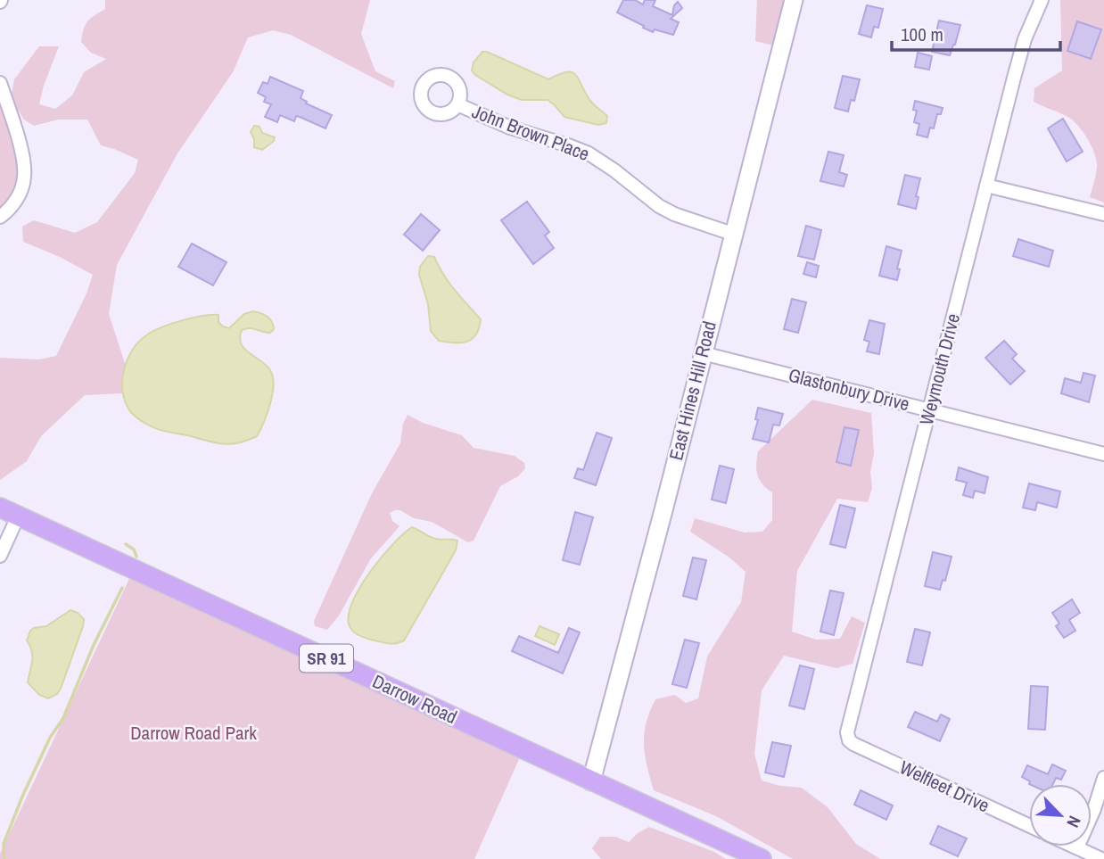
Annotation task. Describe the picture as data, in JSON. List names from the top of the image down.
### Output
{
  "streets": {
    "main road": ["SR 91", "Darrow Road"],
    "street": [
      "John Brown Place",
      "Weymouth Drive",
      "Glastonbury Drive",
      "East Hines Hill Road",
      "Welfleet Drive"
    ]
  },
  "crossings": [
    ["John Brown Place", "East Hines Hill Road"],
    ["Weymouth Drive", "Glastonbury Drive"],
    ["Weymouth Drive", "Welfleet Drive"],
    ["Glastonbury Drive", "East Hines Hill Road"],
    ["East Hines Hill Road", "Darrow Road"]
  ],
  "parks": ["Darrow Road Park"],
  "scale_bar": "100 m",
  "north": "bottom right"
}
